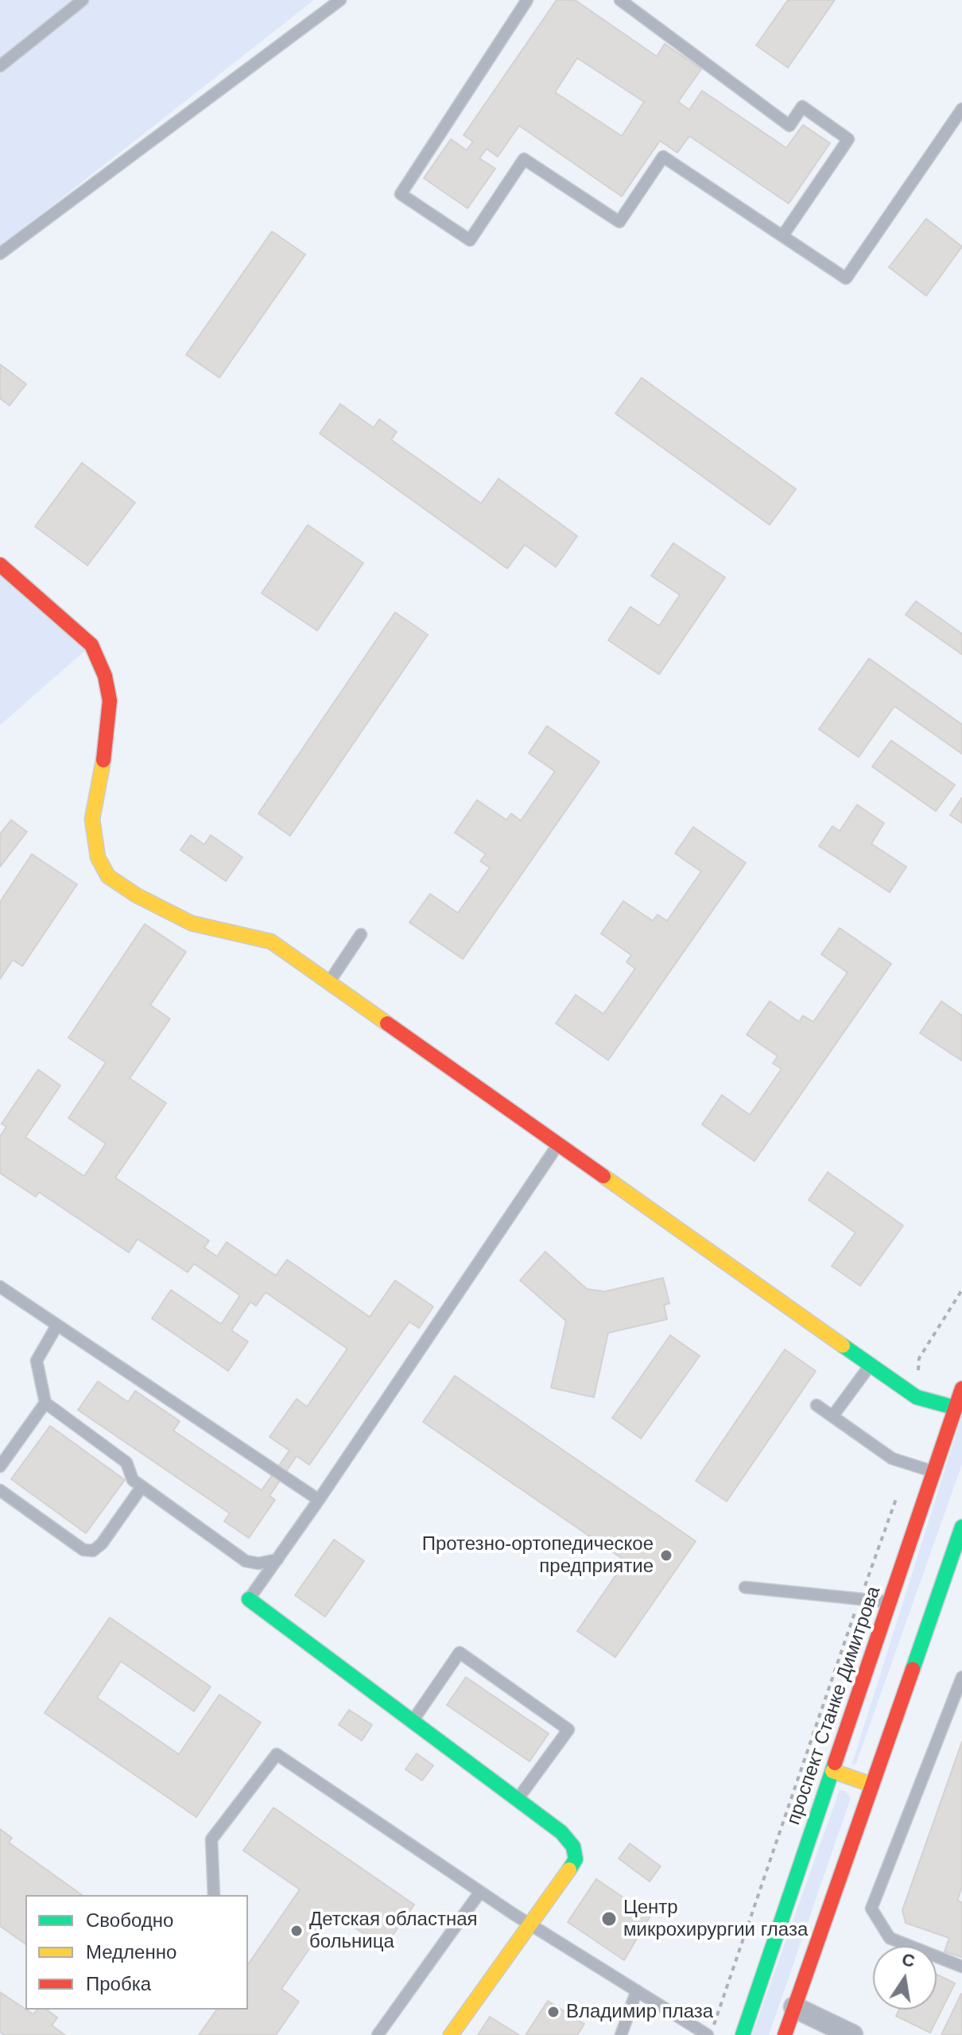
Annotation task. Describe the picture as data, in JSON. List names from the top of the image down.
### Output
{
  "streets": {
    "street": ["проспект Станке Димитрова"]
  },
  "places": [
    "Протезно-ортопедическое предприятие",
    "Центр микрохирургии глаза",
    "Детская областная больница",
    "Владимир плаза"
  ],
  "legend": ["Свободно", "Медленно", "Пробка"],
  "north": "top"
}
